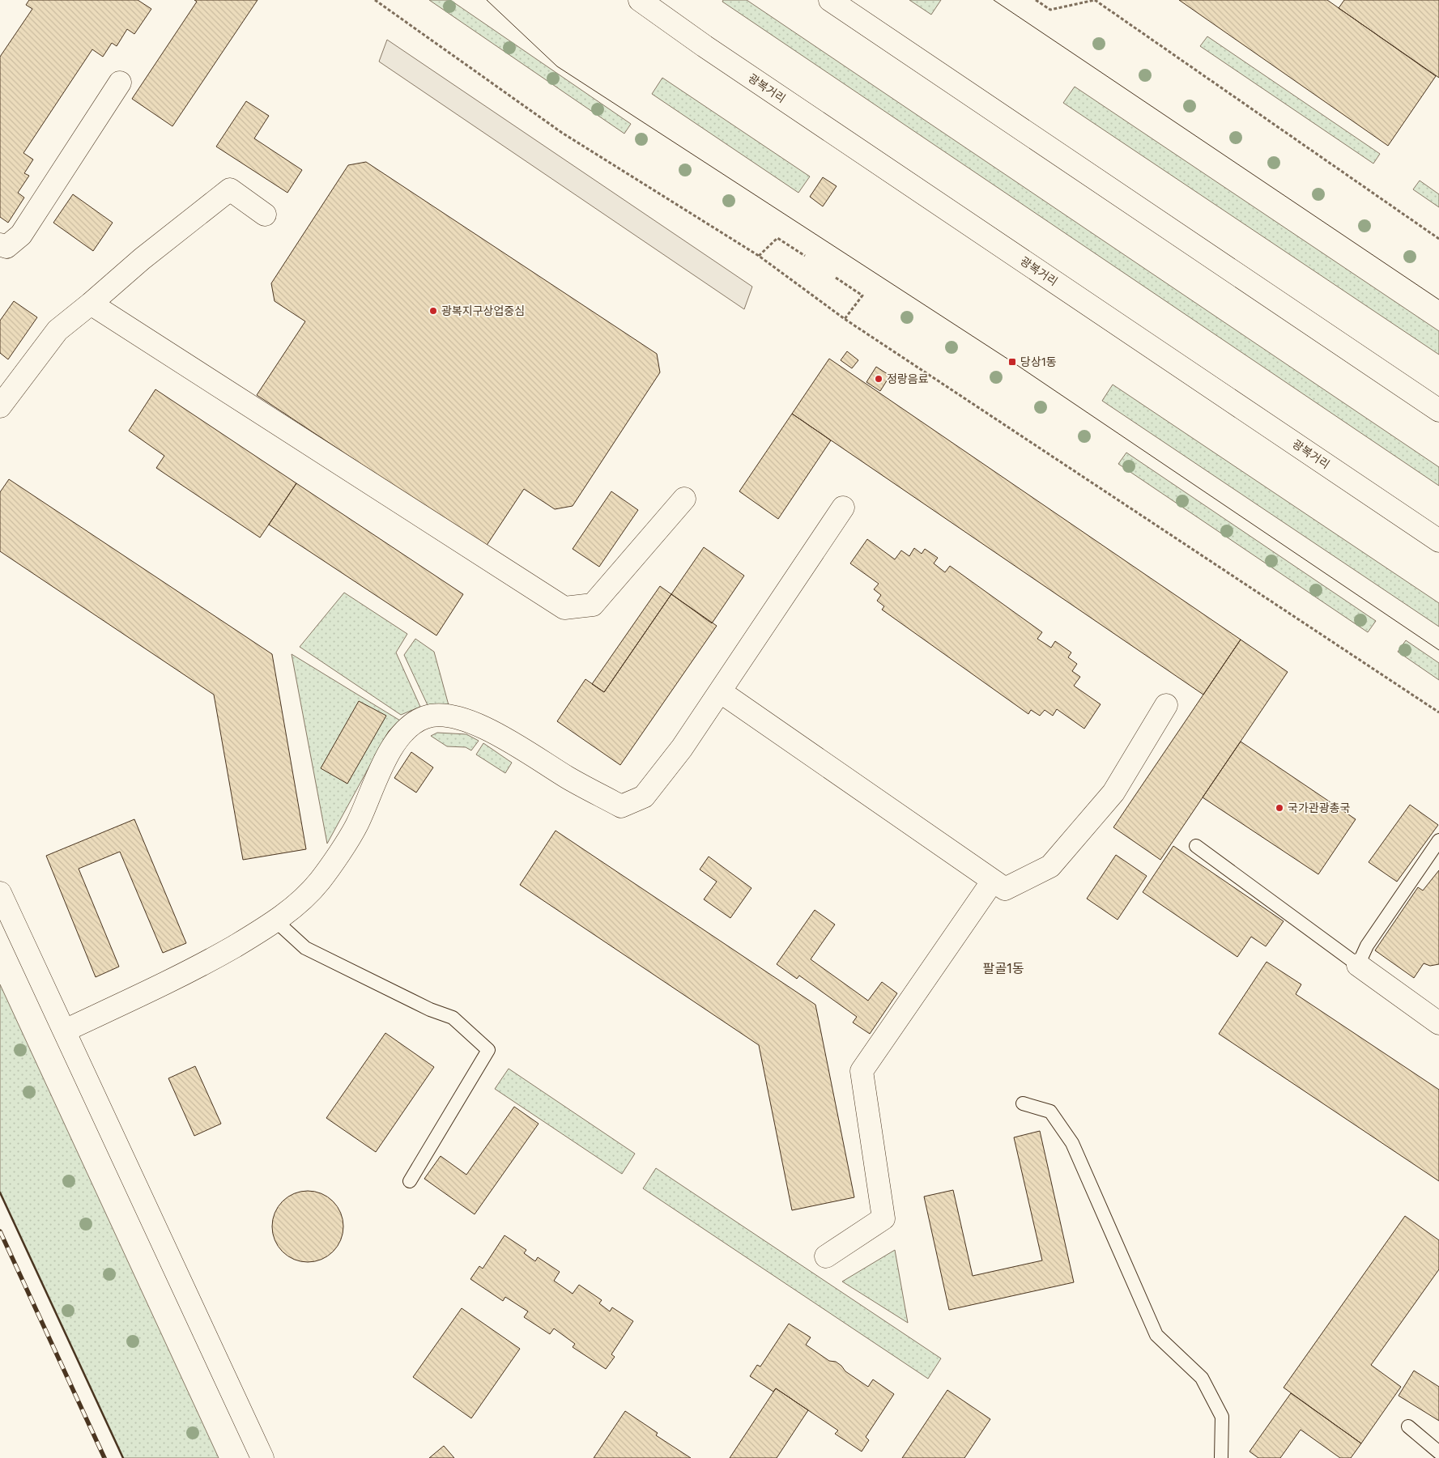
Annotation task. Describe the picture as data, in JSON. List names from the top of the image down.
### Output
{
  "streets": {
    "main road": ["광복거리"]
  },
  "districts": ["팔골1동"],
  "places": {
    "other": ["광복지구상업중심", "정랑음료", "국가관광총국"],
    "transit": ["당상1동"]
  }
}
